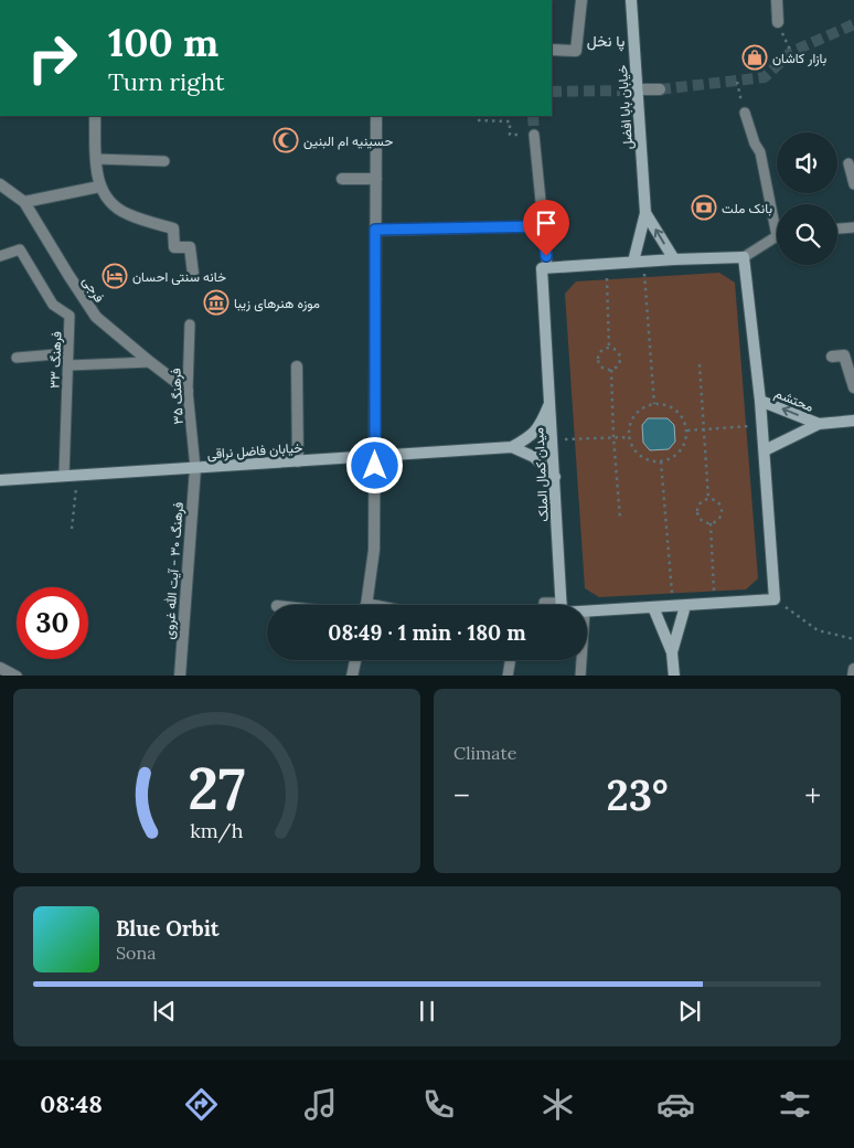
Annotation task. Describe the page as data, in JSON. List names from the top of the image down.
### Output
{
  "streets": {
    "main road": [
      "خیابان بابا افضل",
      "محتشم",
      "خیابان فاضل نراقی",
      "میدان کمال الملک"
    ],
    "street": ["فرجی", "فرهنگ ۳۰ - آیت الله غروی"],
    "lane": ["فرهنگ ۳۳", "فرهنگ ۳۵"]
  },
  "crossings": [
    ["فرجی", "فرهنگ ۳۵"],
    ["فرهنگ ۳۳", "خیابان فاضل نراقی"],
    ["فرهنگ ۳۵", "خیابان فاضل نراقی"],
    ["فرهنگ ۳۵", "فرهنگ ۳۰ - آیت الله غروی"],
    ["خیابان فاضل نراقی", "فرهنگ ۳۰ - آیت الله غروی"]
  ],
  "one_way": ["محتشم"],
  "districts": ["پا نخل"],
  "places": {
    "shop": ["بازار کاشان"],
    "mosque": ["حسینیه ام البنین"],
    "bank": ["بانک ملت"],
    "hotel": ["خانه سنتی احسان"],
    "museum": ["موزه هنرهای زیبا"]
  },
  "page": {
    "turn": ["100 m", "Turn right"],
    "limit": "30",
    "trip": "08:49 · 1 min · 180 m",
    "tile": "Climate",
    "heat": ["−", "23°", "+"],
    "song": ["Blue Orbit", "Sona"],
    "tabs": "08:48",
    "gauge": ["27", "km/h"]
  }
}
